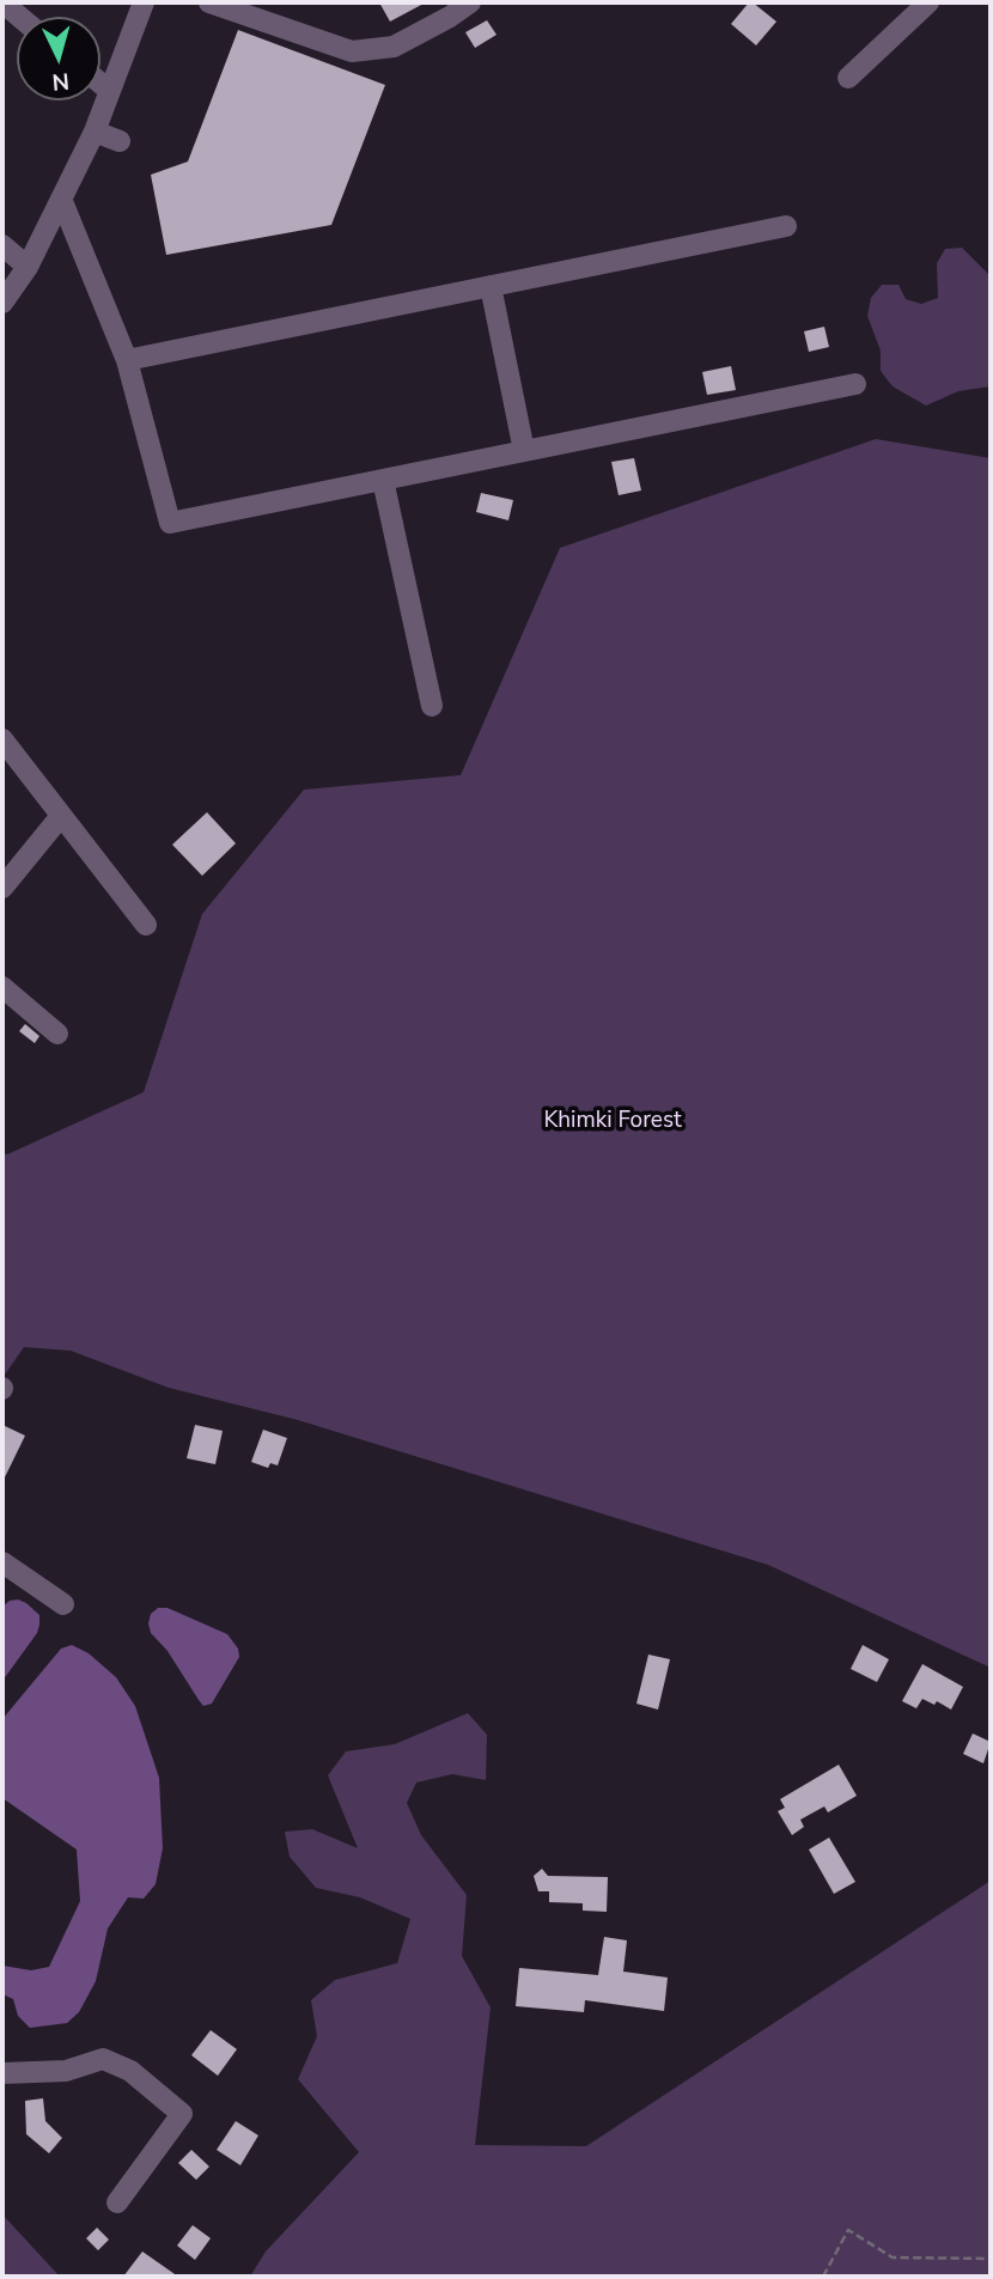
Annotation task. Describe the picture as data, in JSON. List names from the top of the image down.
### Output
{
  "parks": ["Khimki Forest"],
  "north": "bottom"
}
